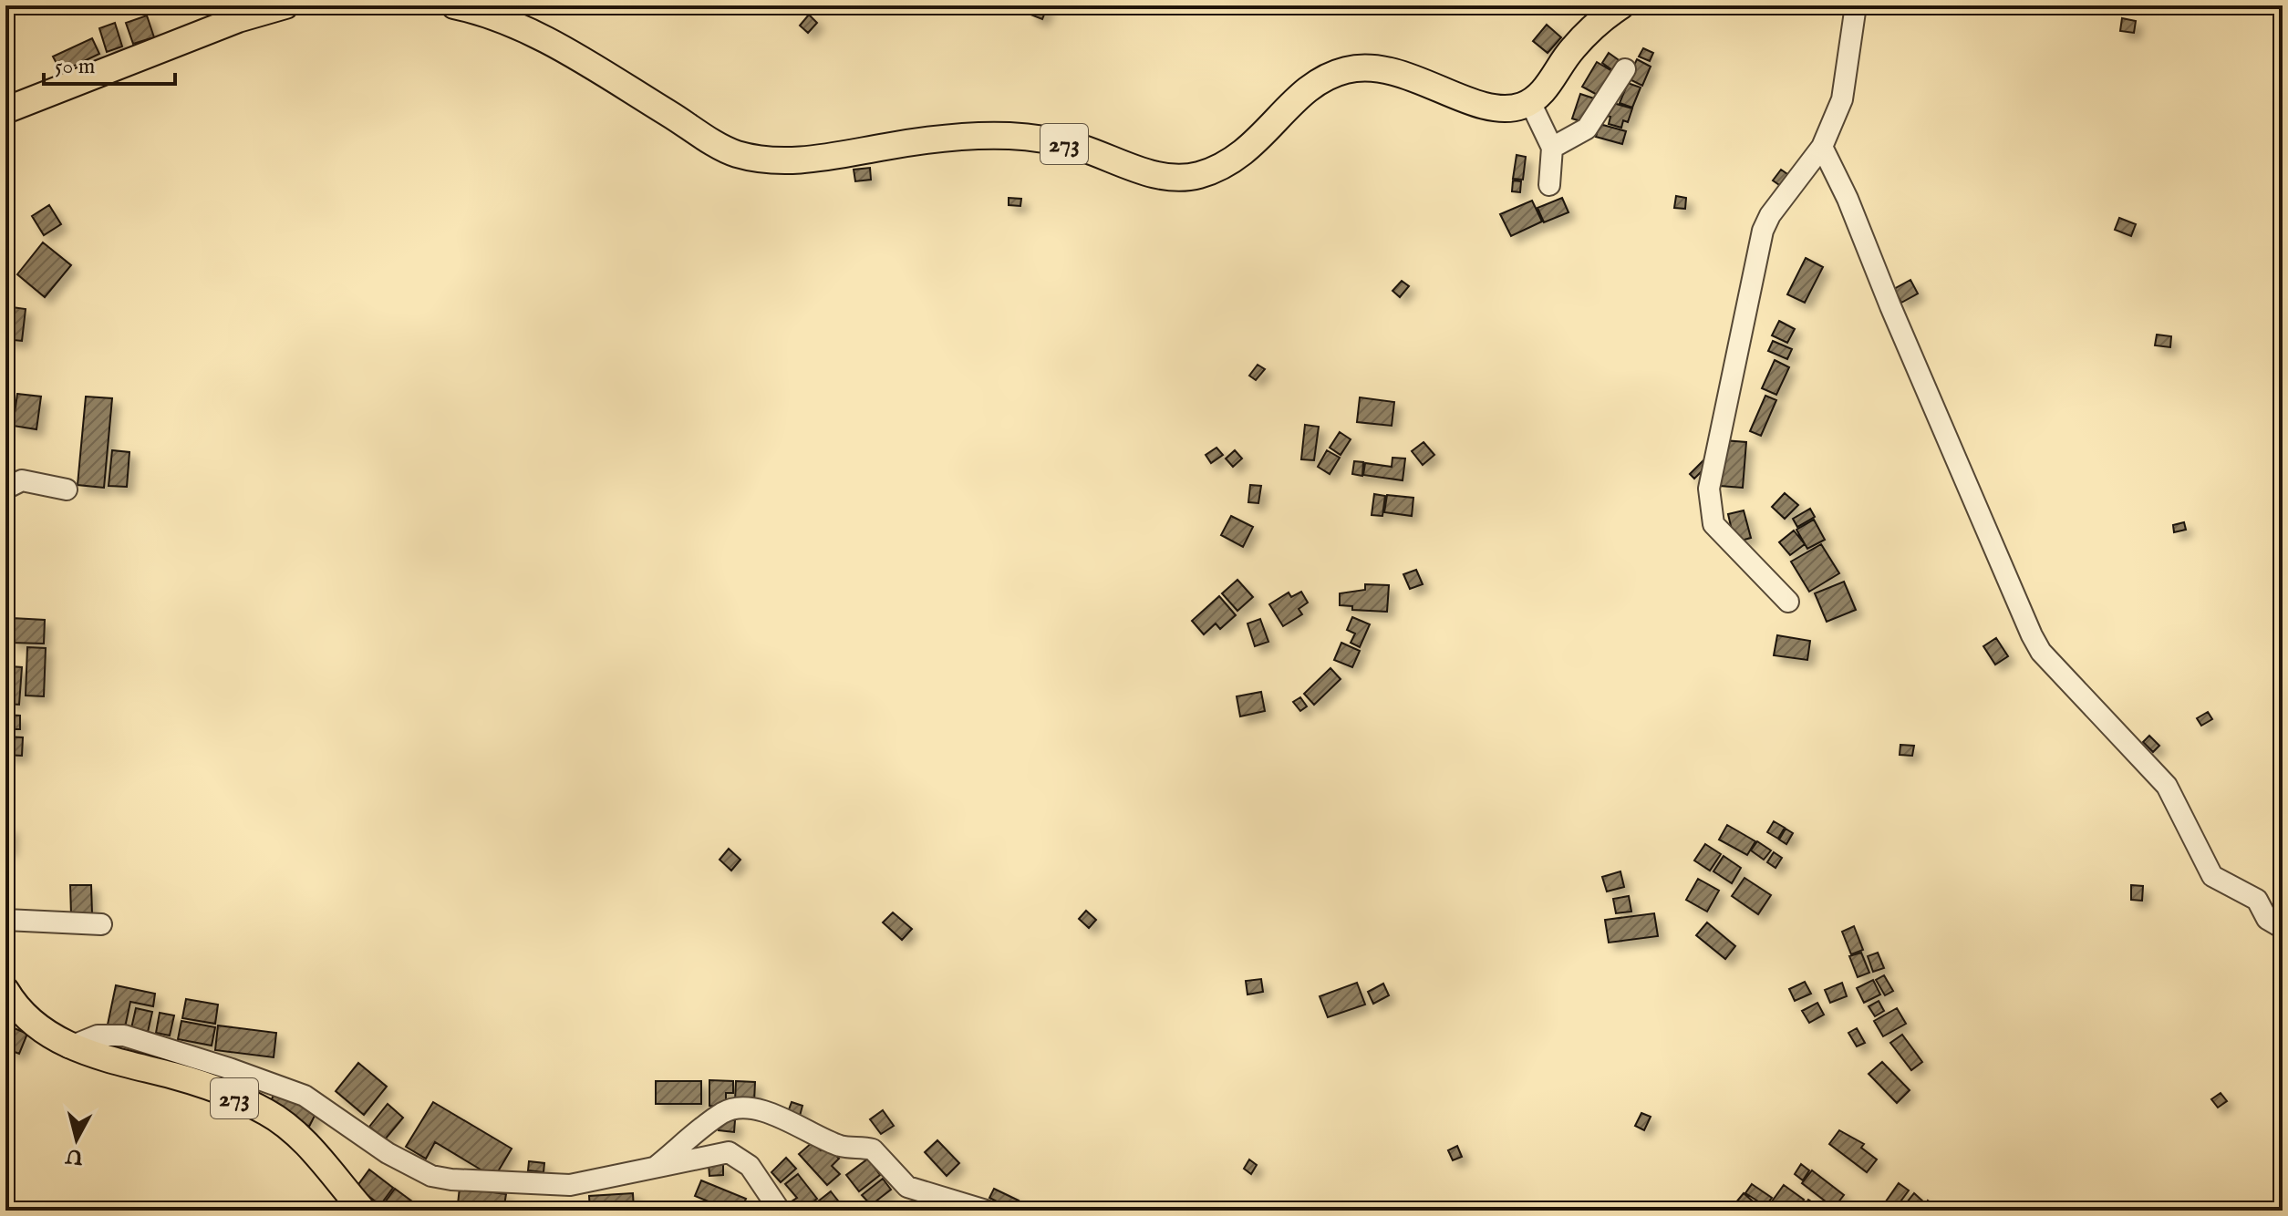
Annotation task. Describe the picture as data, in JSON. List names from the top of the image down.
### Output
{
  "streets": {
    "main road": ["273"]
  },
  "scale_bar": "50 m",
  "north": "bottom"
}
